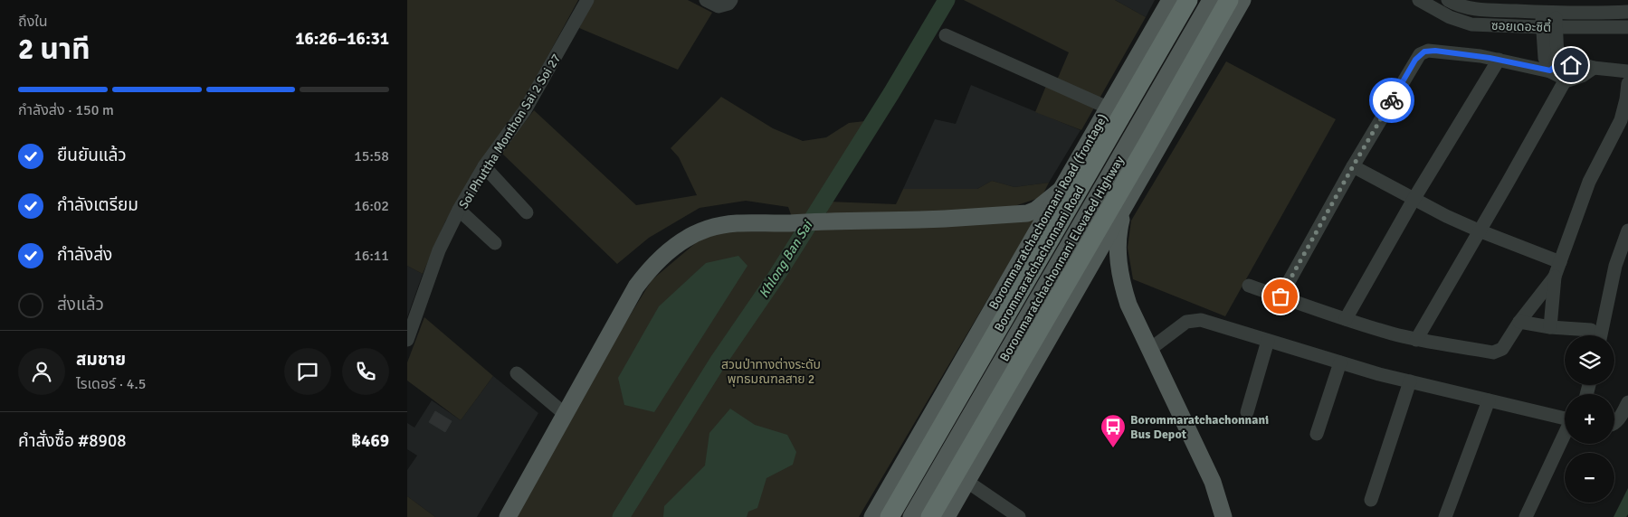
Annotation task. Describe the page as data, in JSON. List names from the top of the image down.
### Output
{
  "streets": {
    "highway": ["Borommaratchachonnani Road"],
    "main road": ["Borommaratchachonnani Road (frontage)", "Borommaratchachonnani Elevated Highway"],
    "street": ["ซอยเดอะซิตี้", "Soi Phuttha Monthon Sai 2 Soi 27"]
  },
  "water": ["Khlong Ban Sai"],
  "parks": ["สวนป่าทางต่างระดับ พุทธมณฑลสาย 2"],
  "places": {
    "bus stop": ["Borommaratchachonnani Bus Depot"]
  },
  "page": {
    "heading": ["2 นาที", "ถึงใน", "16:26–16:31"],
    "panel": [
      "สมชาย",
      "ไรเดอร์ · 4.5",
      "คำสั่งซื้อ #8908",
      "฿469"
    ],
    "bar": "กำลังส่ง · 150 m",
    "list": [
      ["ยืนยันแล้ว", "15:58"],
      ["กำลังเตรียม", "16:02"],
      ["กำลังส่ง", "16:11"],
      "ส่งแล้ว"
    ],
    "map_buttons": ["+", "−"]
  }
}
